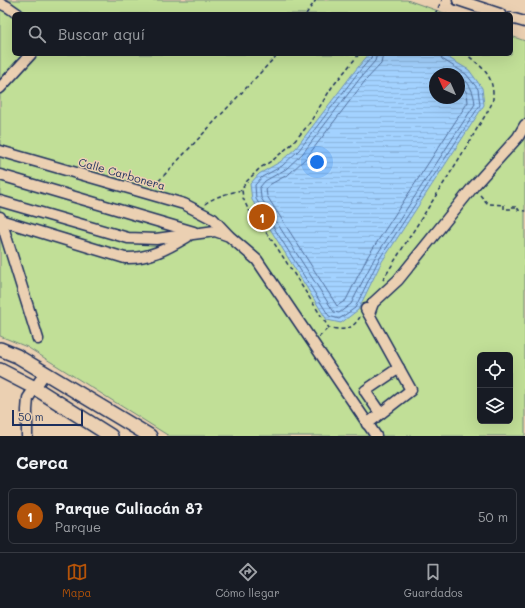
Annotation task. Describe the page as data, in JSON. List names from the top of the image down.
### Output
{
  "streets": {
    "street": ["Calle Carbonera"]
  },
  "scale_bar": "50 m",
  "north": "top left",
  "page": {
    "search": "Buscar aquí",
    "pins": "1",
    "scale": "50 m",
    "heading": "Cerca",
    "list": [
      {
        "mark": "1",
        "name": "Parque Culiacán 87",
        "note": "Parque",
        "value": "50 m"
      }
    ],
    "nav": ["Mapa", "Cómo llegar", "Guardados"]
  }
}
